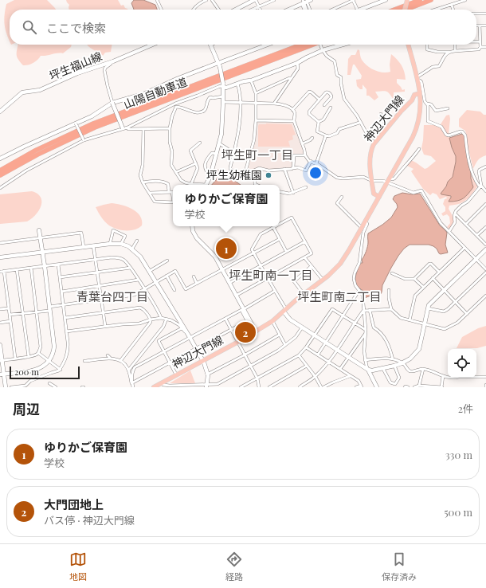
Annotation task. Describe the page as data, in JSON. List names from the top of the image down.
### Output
{
  "streets": {
    "highway": ["山陽自動車道"],
    "main road": ["神辺大門線"],
    "street": ["坪生福山線"]
  },
  "districts": [
    "坪生町一丁目",
    "坪生町南一丁目",
    "青葉台四丁目",
    "坪生町南二丁目"
  ],
  "places": ["坪生幼稚園"],
  "scale_bar": "200 m",
  "page": {
    "search": "ここで検索",
    "popup": ["ゆりかご保育園", "学校"],
    "pins": ["1", "2"],
    "scale": "200 m",
    "heading": ["周辺", "2件"],
    "list": [
      {
        "mark": "1",
        "name": "ゆりかご保育園",
        "note": "学校",
        "value": "330 m"
      },
      {
        "mark": "2",
        "name": "大門団地上",
        "note": "バス停 · 神辺大門線",
        "value": "500 m"
      }
    ],
    "nav": ["地図", "経路", "保存済み"]
  }
}
